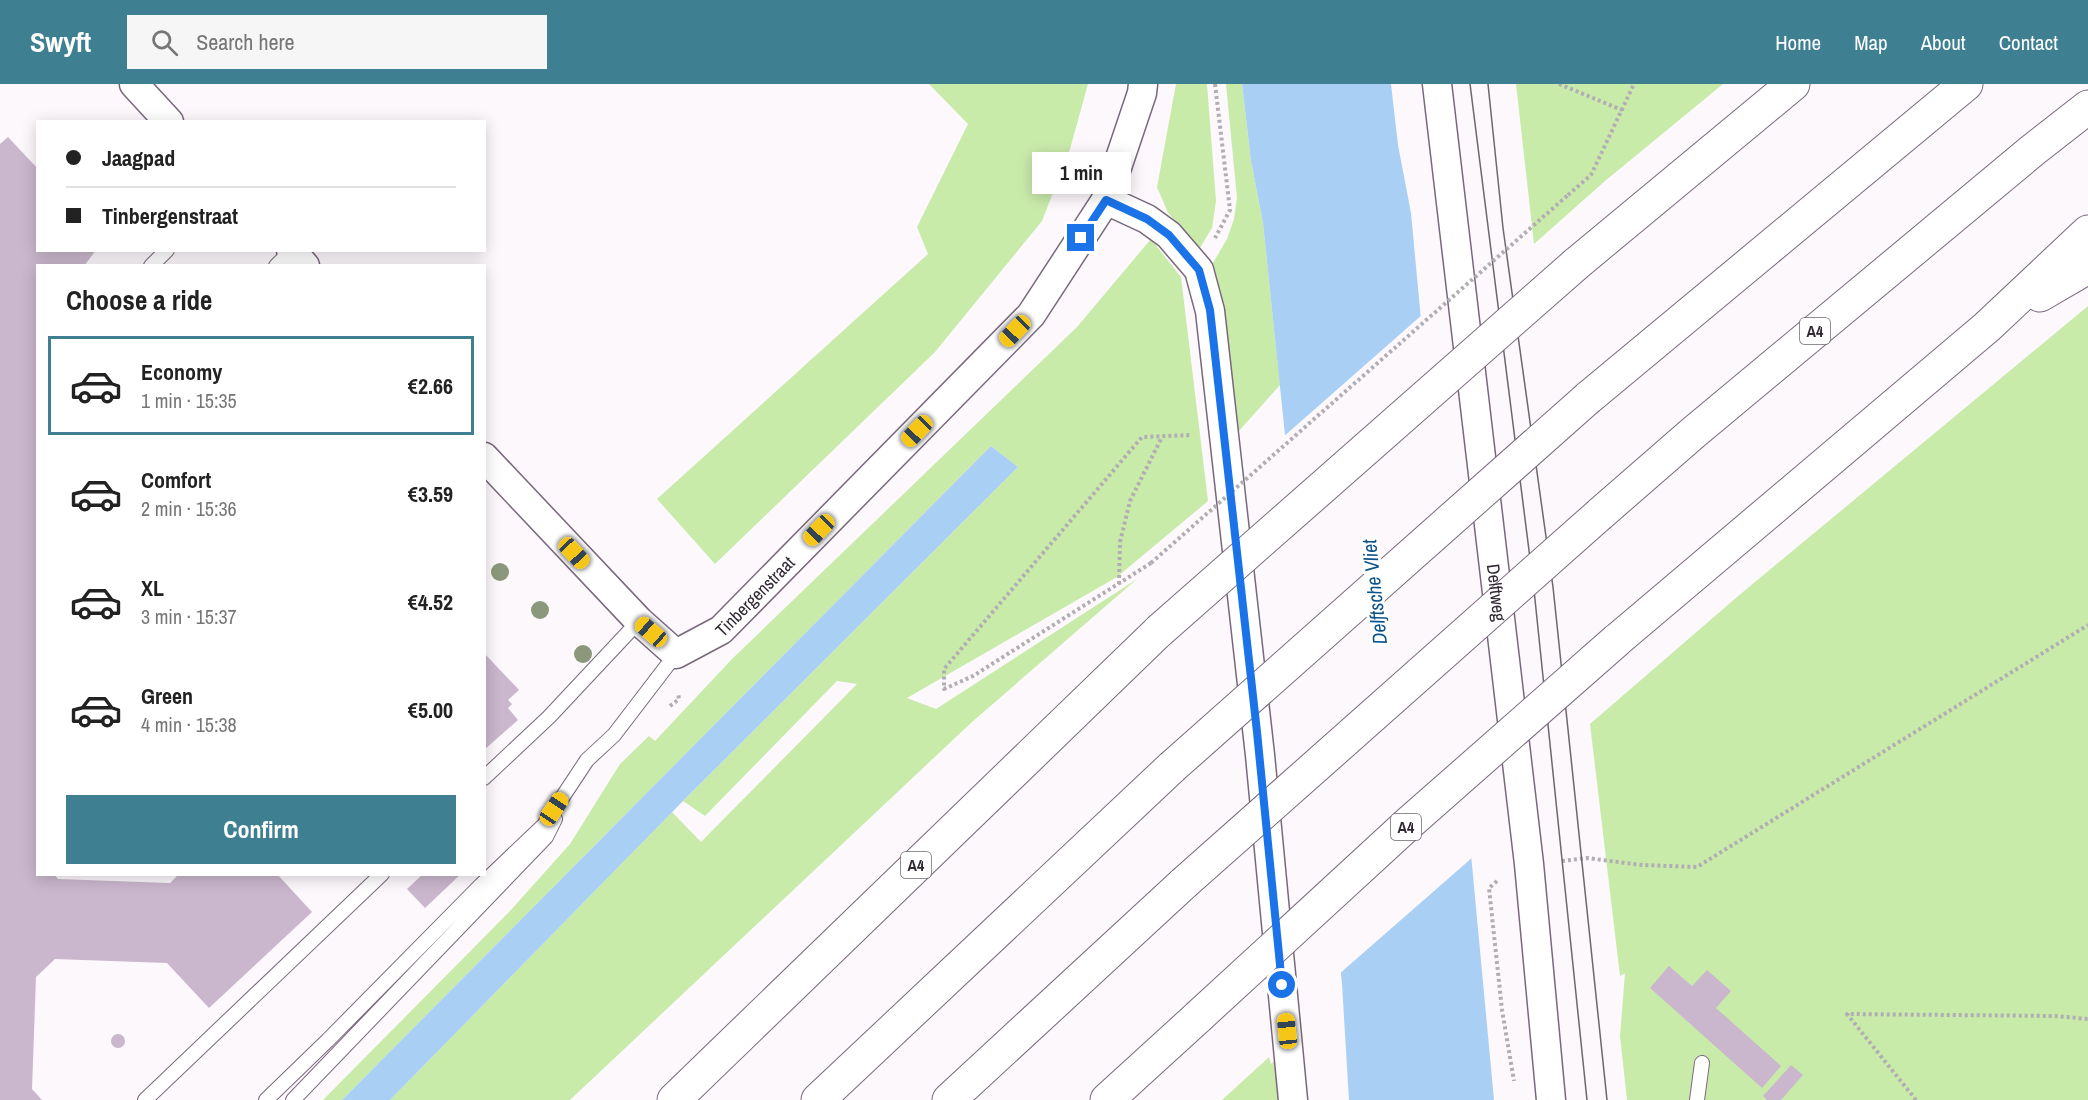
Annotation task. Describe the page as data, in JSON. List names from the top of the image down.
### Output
{
  "streets": {
    "highway": ["A4"],
    "street": ["Delftweg", "Tinbergenstraat"]
  },
  "water": ["Delftsche Vliet"],
  "page": {
    "header": "Swyft",
    "search": "Search here",
    "nav": [
      "Home",
      "Map",
      "About",
      "Contact"
    ],
    "banner": ["Jaagpad", "Tinbergenstraat"],
    "bubble": "1 min",
    "heading": "Choose a ride",
    "list": [
      {
        "name": "Economy",
        "note": "1 min · 15:35",
        "value": "€2.66"
      },
      {
        "name": "Comfort",
        "note": "2 min · 15:36",
        "value": "€3.59"
      },
      {
        "name": "XL",
        "note": "3 min · 15:37",
        "value": "€4.52"
      },
      {
        "name": "Green",
        "note": "4 min · 15:38",
        "value": "€5.00"
      }
    ],
    "buttons": "Confirm"
  }
}
